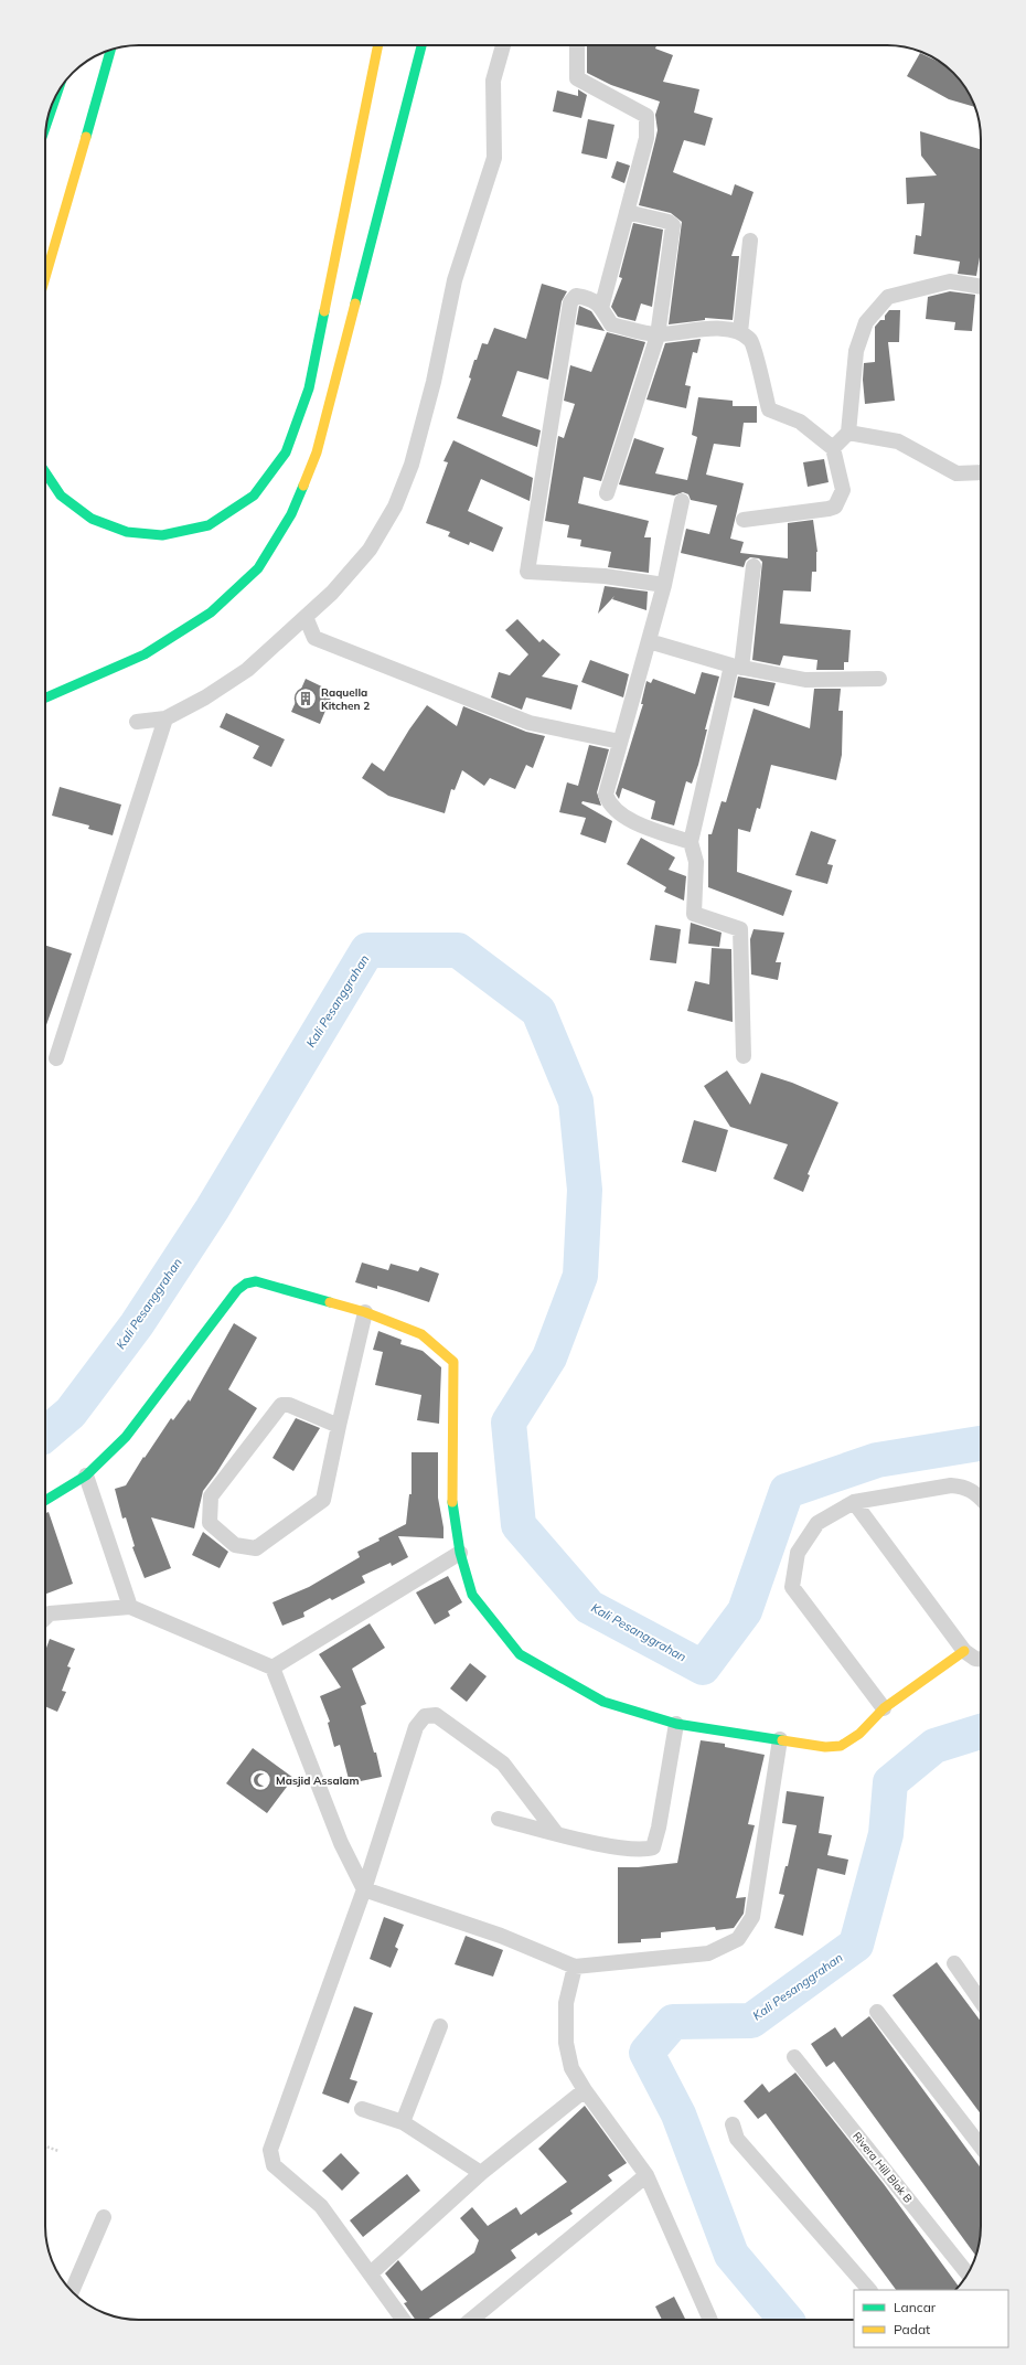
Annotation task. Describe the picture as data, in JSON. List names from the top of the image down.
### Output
{
  "streets": {
    "street": ["Rivera Hill Blok B"]
  },
  "water": ["Kali Pesanggrahan"],
  "places": {
    "building": ["Raquella Kitchen 2"],
    "mosque": ["Masjid Assalam"]
  },
  "legend": ["Lancar", "Padat"]
}
